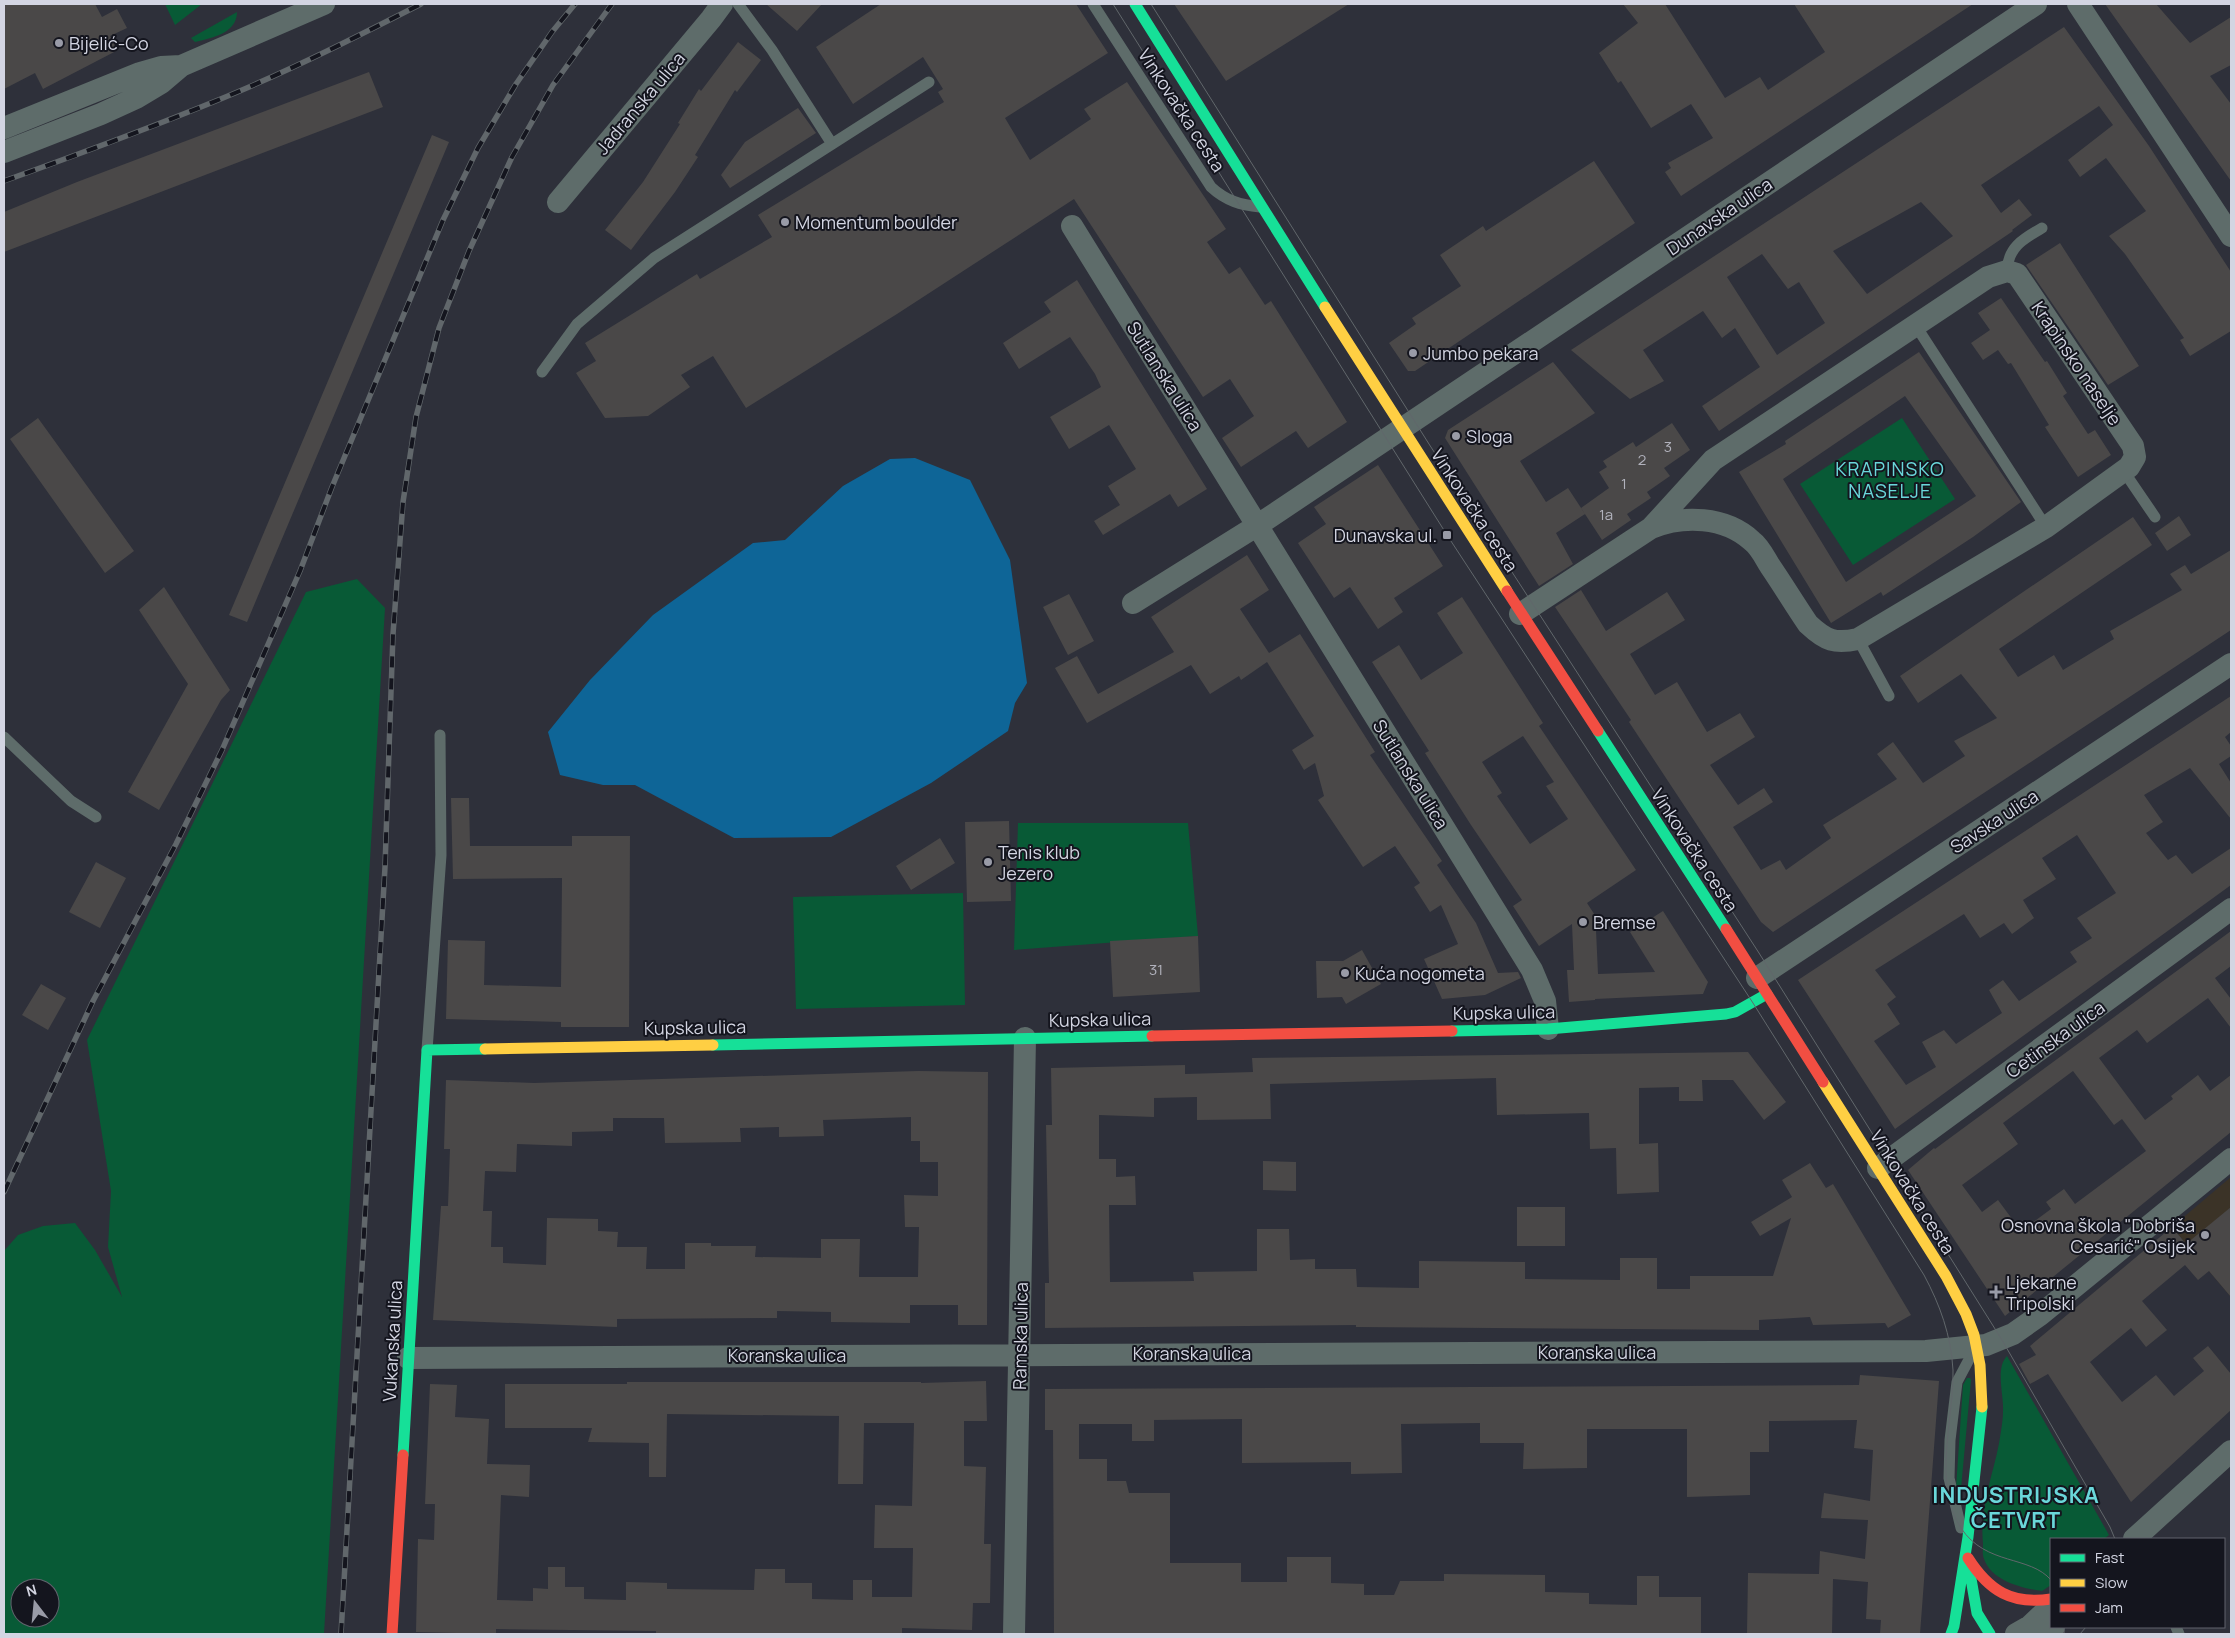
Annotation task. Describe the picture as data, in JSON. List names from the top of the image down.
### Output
{
  "streets": {
    "main road": ["Vinkovačka cesta", "Kupska ulica", "Vukanska ulica"],
    "street": [
      "Jadranska ulica",
      "Dunavska ulica",
      "Krapinsko naselje",
      "Sutlanska ulica",
      "Savska ulica",
      "Cetinska ulica",
      "Ramska ulica",
      "Koranska ulica"
    ]
  },
  "crossings": [
    ["Vinkovačka cesta", "Dunavska ulica"],
    ["Vinkovačka cesta", "Krapinsko naselje"],
    ["Vinkovačka cesta", "Savska ulica"],
    ["Vinkovačka cesta", "Kupska ulica"],
    ["Vinkovačka cesta", "Cetinska ulica"],
    ["Vinkovačka cesta", "Koranska ulica"],
    ["Sutlanska ulica", "Kupska ulica"],
    ["Savska ulica", "Kupska ulica"],
    ["Kupska ulica", "Ramska ulica"],
    ["Kupska ulica", "Vukanska ulica"],
    ["Ramska ulica", "Koranska ulica"],
    ["Vukanska ulica", "Koranska ulica"]
  ],
  "districts": ["KRAPINSKO NASELJE", "INDUSTRIJSKA ČETVRT"],
  "places": {
    "other": [
      "Bijelić-Co",
      "Momentum boulder",
      "Jumbo pekara",
      "Sloga",
      "Tenis klub Jezero",
      "Bremse",
      "Kuća nogometa",
      "Osnovna škola \"Dobriša Cesarić\" Osijek"
    ],
    "transit": ["Dunavska ul."],
    "health": ["Ljekarne Tripolski"]
  },
  "house_numbers": [
    "3",
    "2",
    "1",
    "1a",
    "31"
  ],
  "legend": ["Fast", "Slow", "Jam"],
  "north": "top"
}
